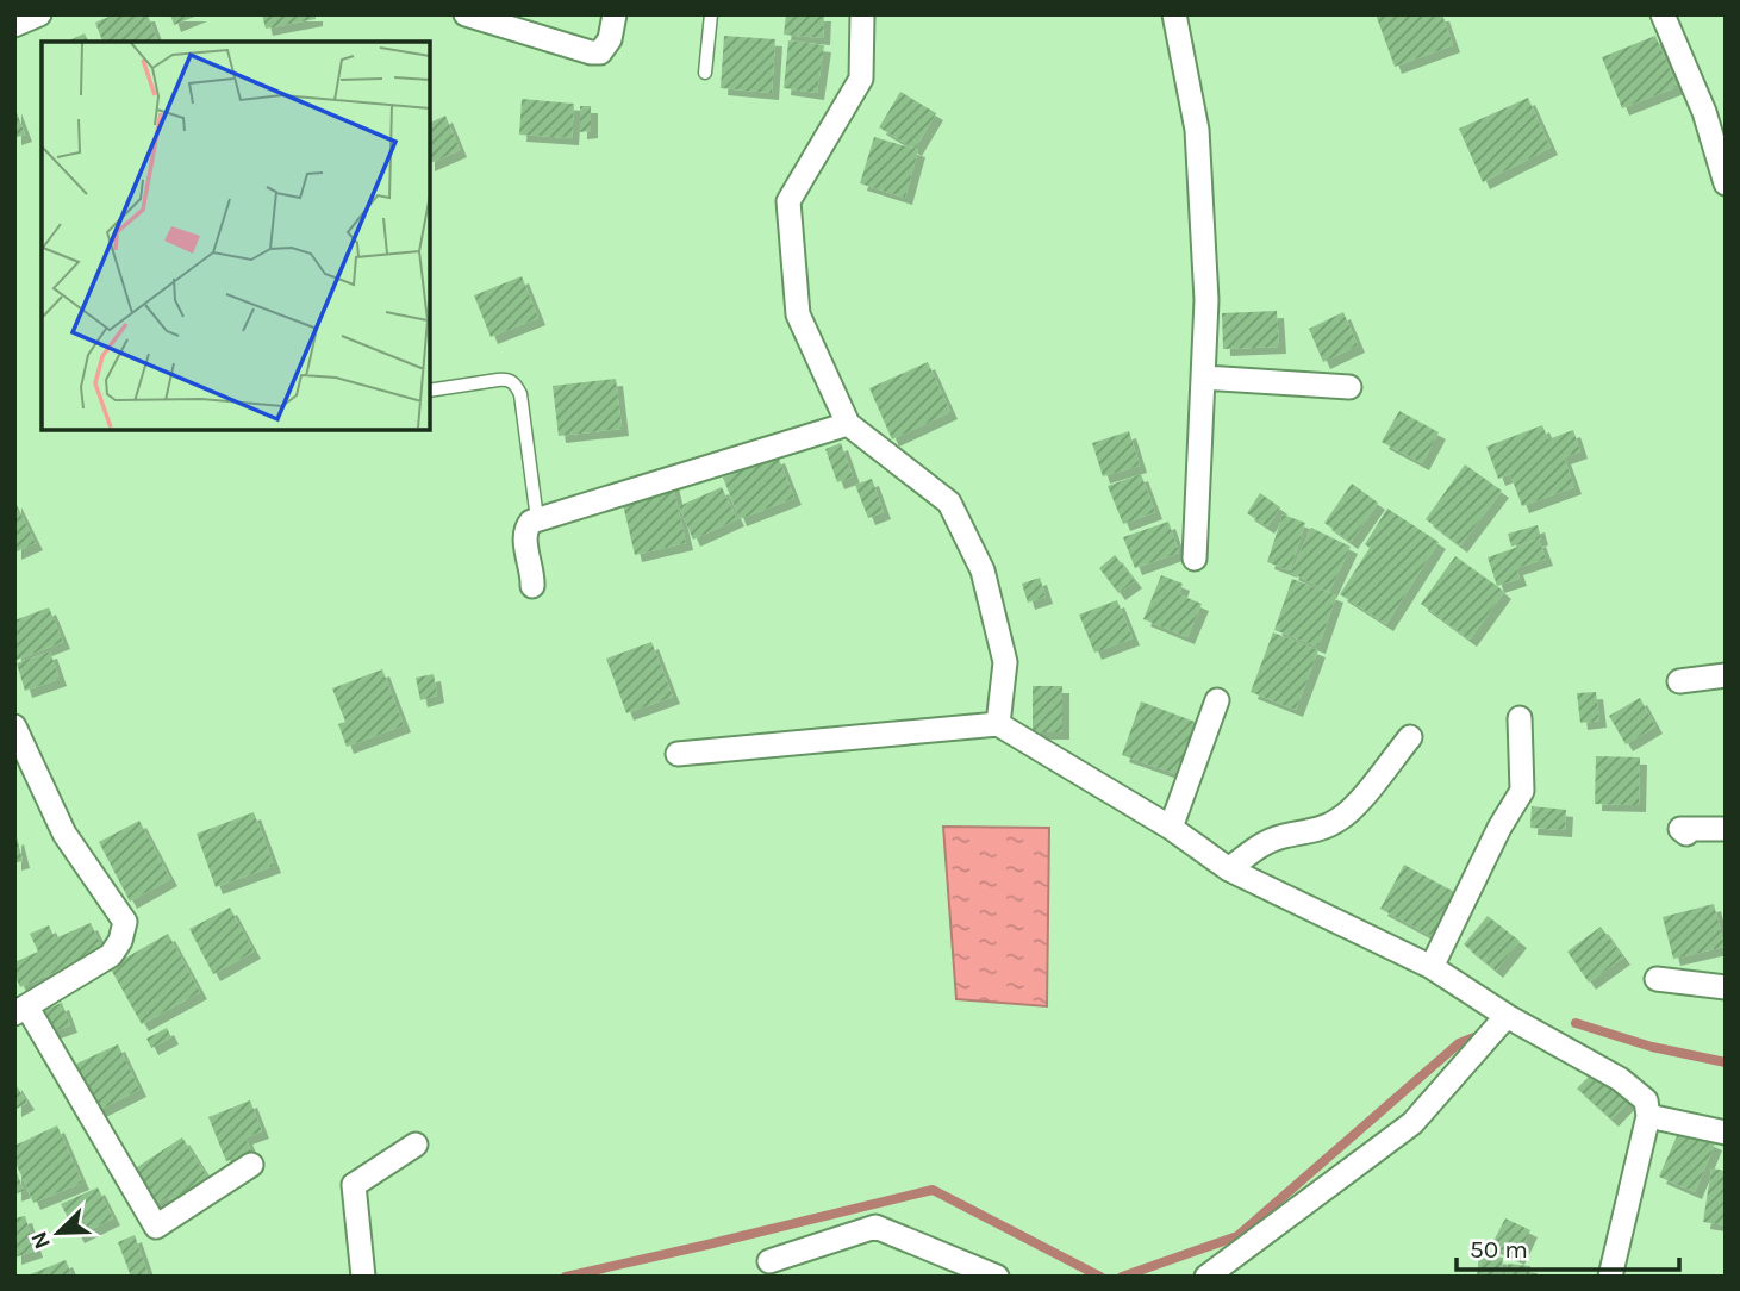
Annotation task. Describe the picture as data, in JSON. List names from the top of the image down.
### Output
{
  "scale_bar": "50 m",
  "north": "bottom left"
}
